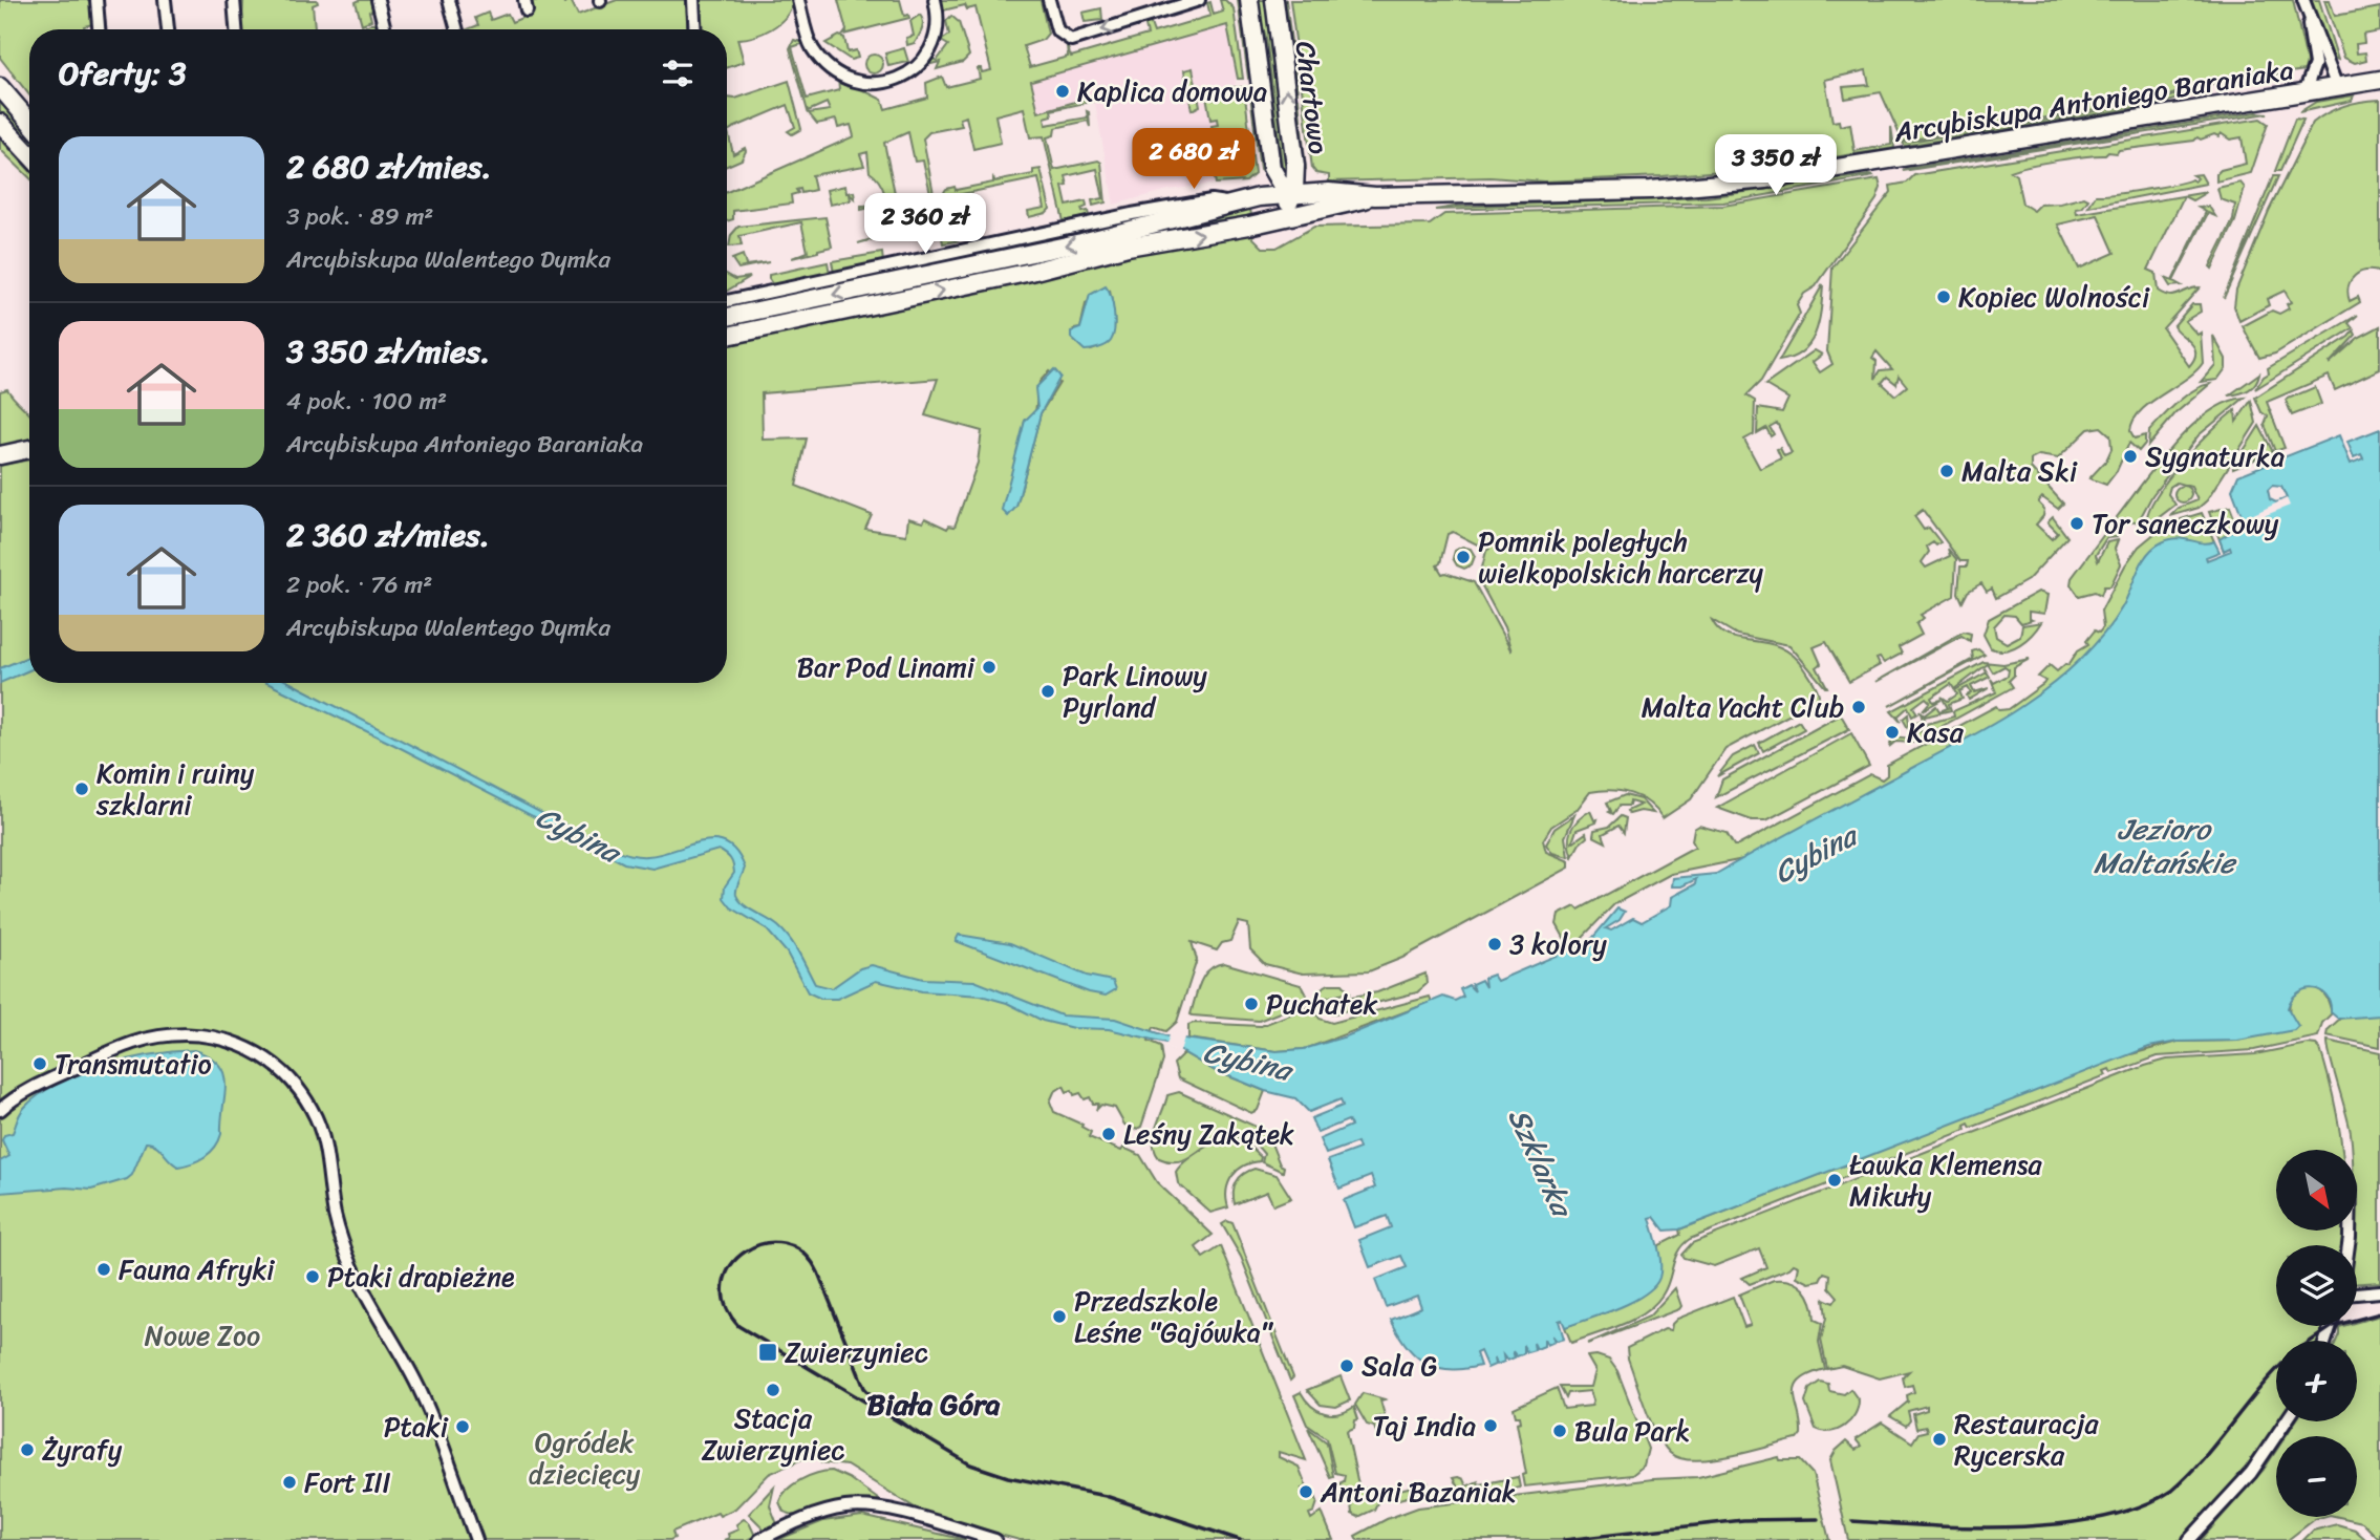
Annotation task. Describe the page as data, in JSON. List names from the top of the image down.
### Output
{
  "streets": {
    "street": ["Chartowo", "Arcybiskupa Antoniego Baraniaka"]
  },
  "crossings": [
    ["Chartowo", "Arcybiskupa Antoniego Baraniaka"]
  ],
  "districts": ["Biała Góra"],
  "water": ["Jezioro Maltańskie", "Cybina", "Szklarka"],
  "parks": ["Nowe Zoo", "Ogródek dziecięcy"],
  "places": {
    "other": [
      "Kaplica domowa",
      "Kopiec Wolności",
      "Sygnaturka",
      "Malta Ski",
      "Tor saneczkowy",
      "Pomnik poległych wielkopolskich harcerzy",
      "Bar Pod Linami",
      "Park Linowy Pyrland",
      "Malta Yacht Club",
      "Kasa",
      "Komin i ruiny szklarni",
      "3 kolory",
      "Puchatek",
      "Transmutatio",
      "Leśny Zakątek",
      "Ławka Klemensa Mikuły",
      "Fauna Afryki",
      "Ptaki drapieżne",
      "Przedszkole Leśne \"Gajówka\"",
      "Sala G",
      "Stacja Zwierzyniec",
      "Taj India",
      "Ptaki",
      "Bula Park",
      "Restauracja Rycerska",
      "Żyrafy",
      "Fort III",
      "Antoni Bazaniak"
    ],
    "transit": ["Zwierzyniec"]
  },
  "north": "bottom right",
  "page": {
    "heading": "Oferty: 3",
    "list": [
      {
        "name": "2 680 zł/mies.",
        "note": "3 pok. · 89 m² · Arcybiskupa Walentego Dymka"
      },
      {
        "name": "3 350 zł/mies.",
        "note": "4 pok. · 100 m² · Arcybiskupa Antoniego Baraniaka"
      },
      {
        "name": "2 360 zł/mies.",
        "note": "2 pok. · 76 m² · Arcybiskupa Walentego Dymka"
      }
    ],
    "price": ["2 680 zł", "3 350 zł", "2 360 zł"],
    "map_buttons": ["+", "−"]
  }
}
